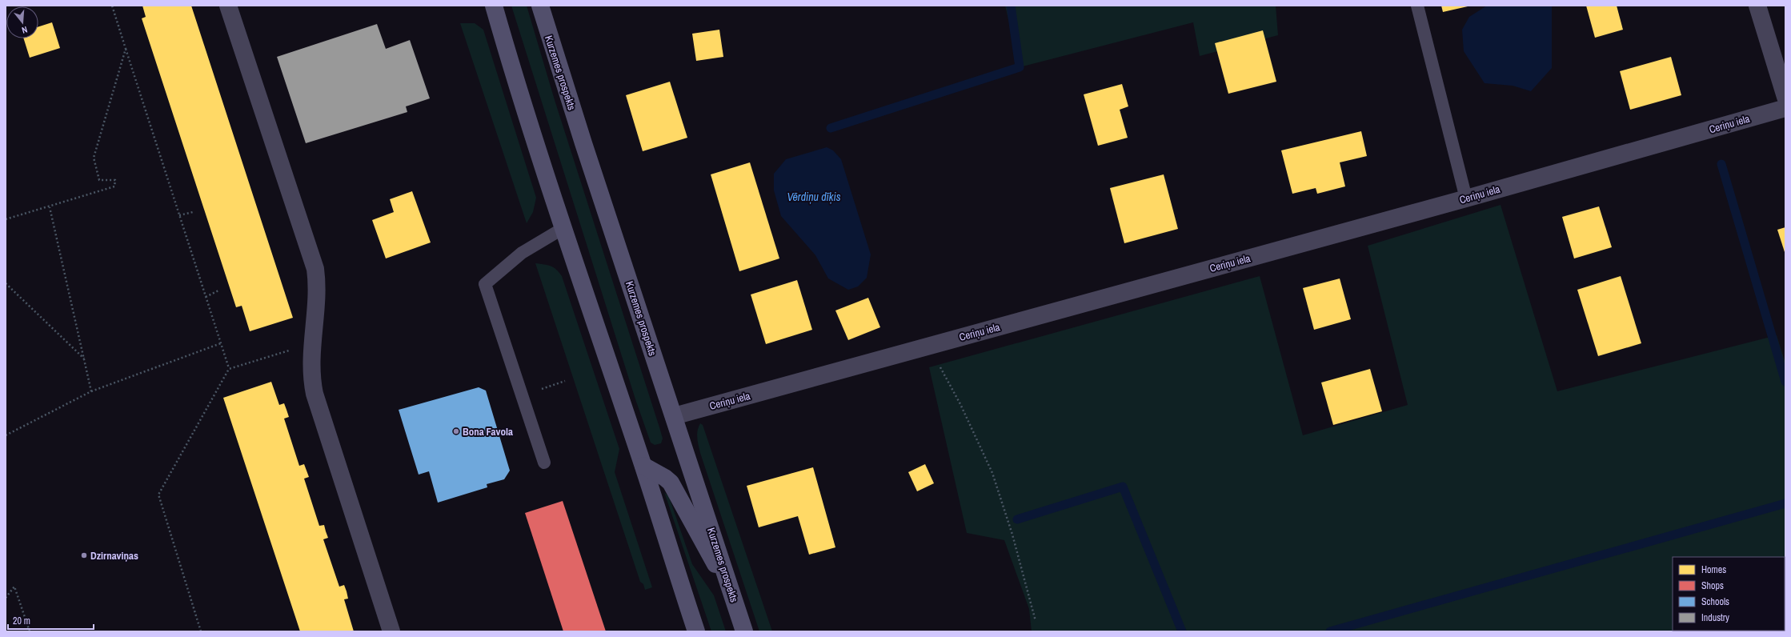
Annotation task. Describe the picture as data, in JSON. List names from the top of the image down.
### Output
{
  "streets": {
    "main road": ["Kurzemes prospekts"],
    "street": ["Ceriņu iela"]
  },
  "crossings": [
    ["Kurzemes prospekts", "Ceriņu iela"]
  ],
  "water": ["Vērdiņu dīķis"],
  "places": ["Bona Favola", "Dzirnaviņas"],
  "legend": [
    "Homes",
    "Shops",
    "Schools",
    "Industry"
  ],
  "scale_bar": "20 m",
  "north": "bottom"
}
